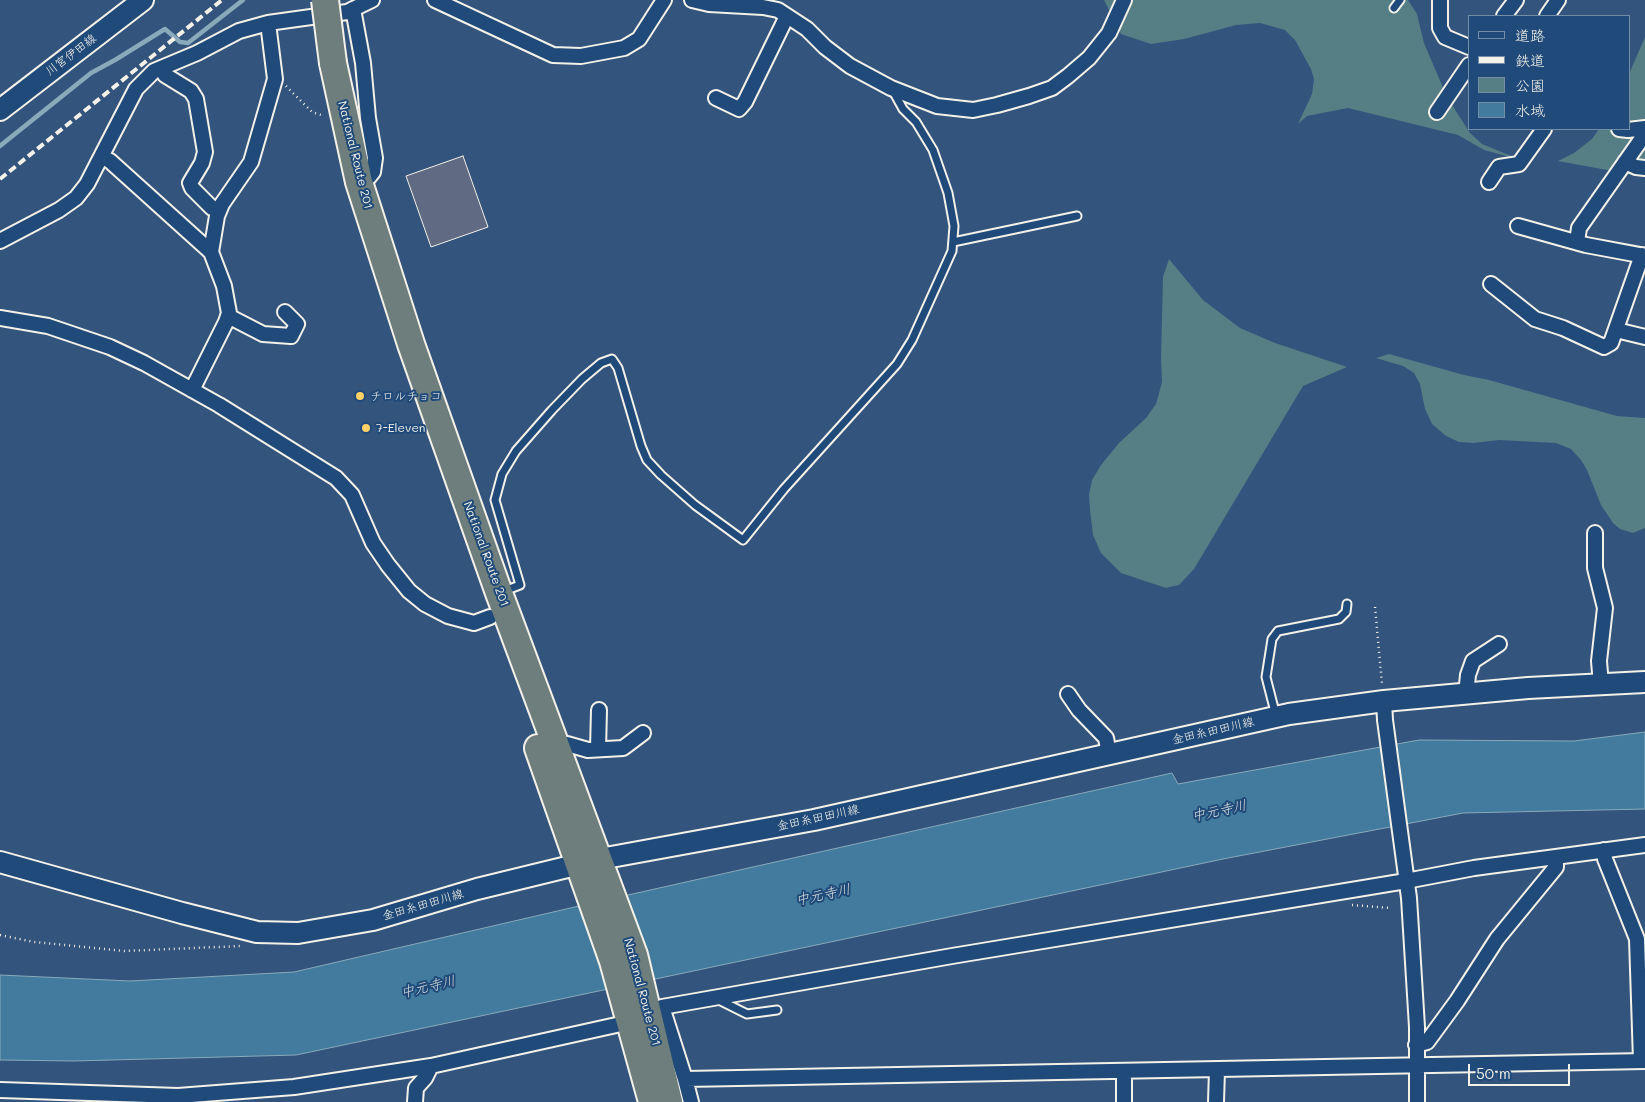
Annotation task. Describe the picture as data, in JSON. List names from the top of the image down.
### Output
{
  "streets": {
    "highway": ["National Route 201"],
    "main road": ["川宮伊田線", "金田糸田田川線"]
  },
  "crossings": [
    ["National Route 201", "金田糸田田川線"]
  ],
  "water": ["中元寺川"],
  "places": ["チロルチョコ", "7-Eleven"],
  "legend": [
    "道路",
    "鉄道",
    "公園",
    "水域"
  ],
  "scale_bar": "50 m"
}
